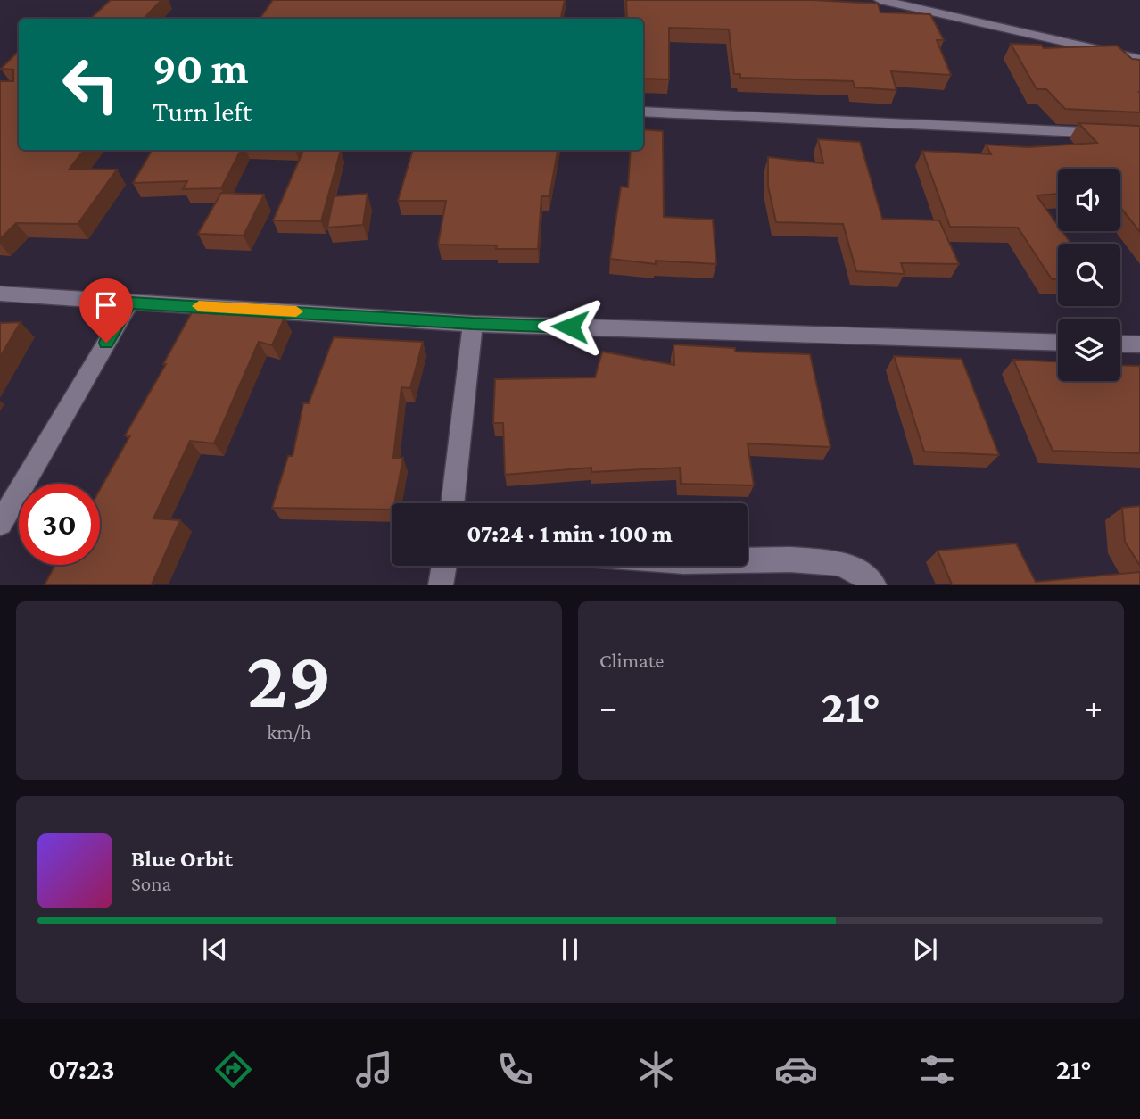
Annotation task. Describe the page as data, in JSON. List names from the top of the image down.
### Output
{
  "page": {
    "turn": ["90 m", "Turn left"],
    "limit": "30",
    "trip": "07:24 · 1 min · 100 m",
    "tile": [
      ["29", "km/h"],
      "Climate"
    ],
    "heat": ["−", "21°", "+"],
    "song": ["Blue Orbit", "Sona"],
    "tabs": ["07:23", "21°"]
  }
}
